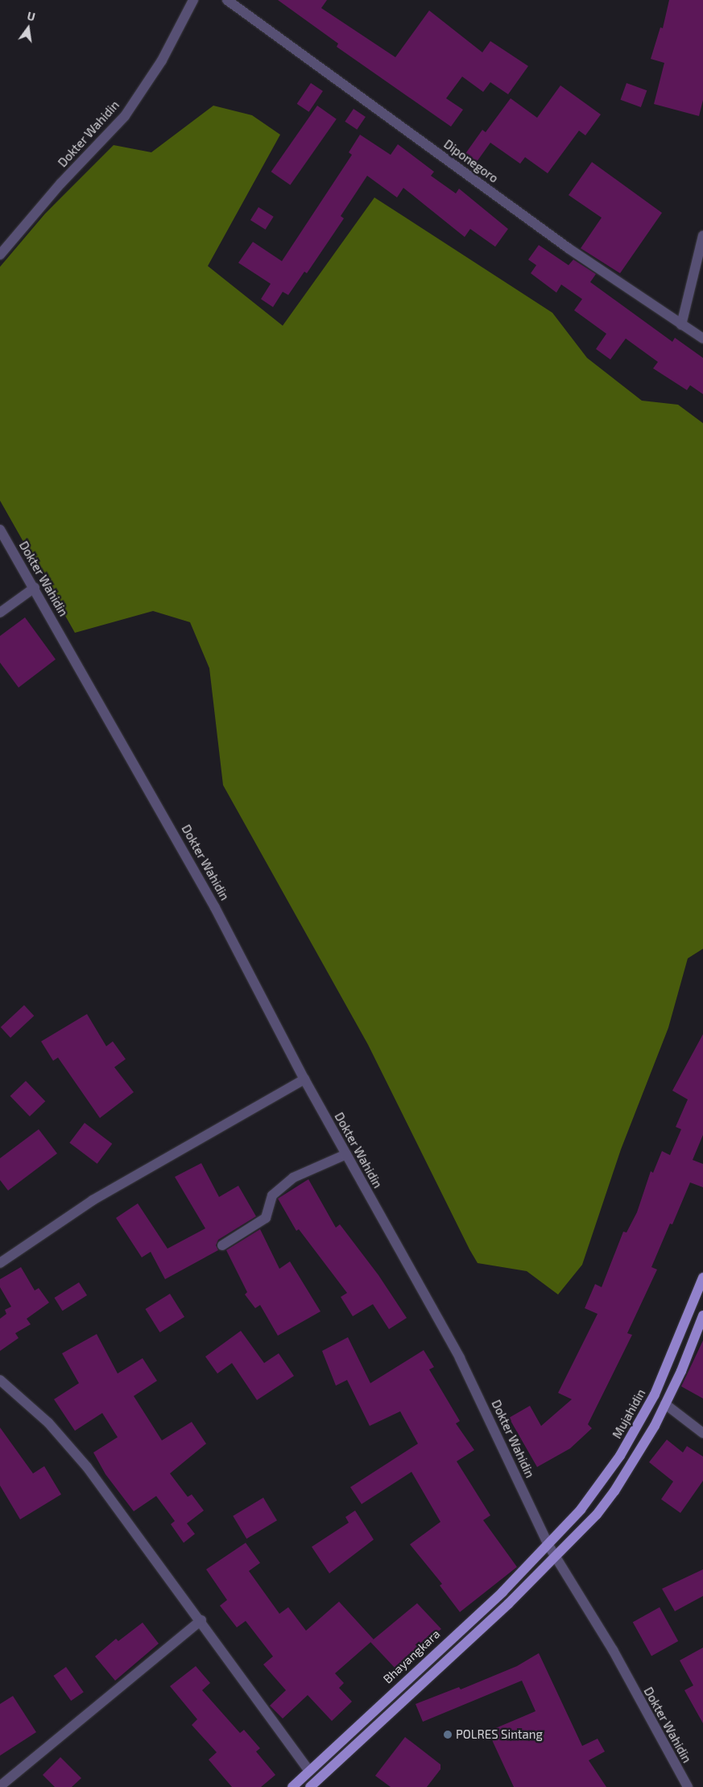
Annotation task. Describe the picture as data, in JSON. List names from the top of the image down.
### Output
{
  "streets": {
    "main road": ["Mujahidin", "Bhayangkara"],
    "street": ["Dokter Wahidin", "Diponegoro"]
  },
  "crossings": [
    ["Dokter Wahidin", "Mujahidin"],
    ["Dokter Wahidin", "Bhayangkara"],
    ["Mujahidin", "Bhayangkara"]
  ],
  "places": ["POLRES Sintang"],
  "north": "top"
}
